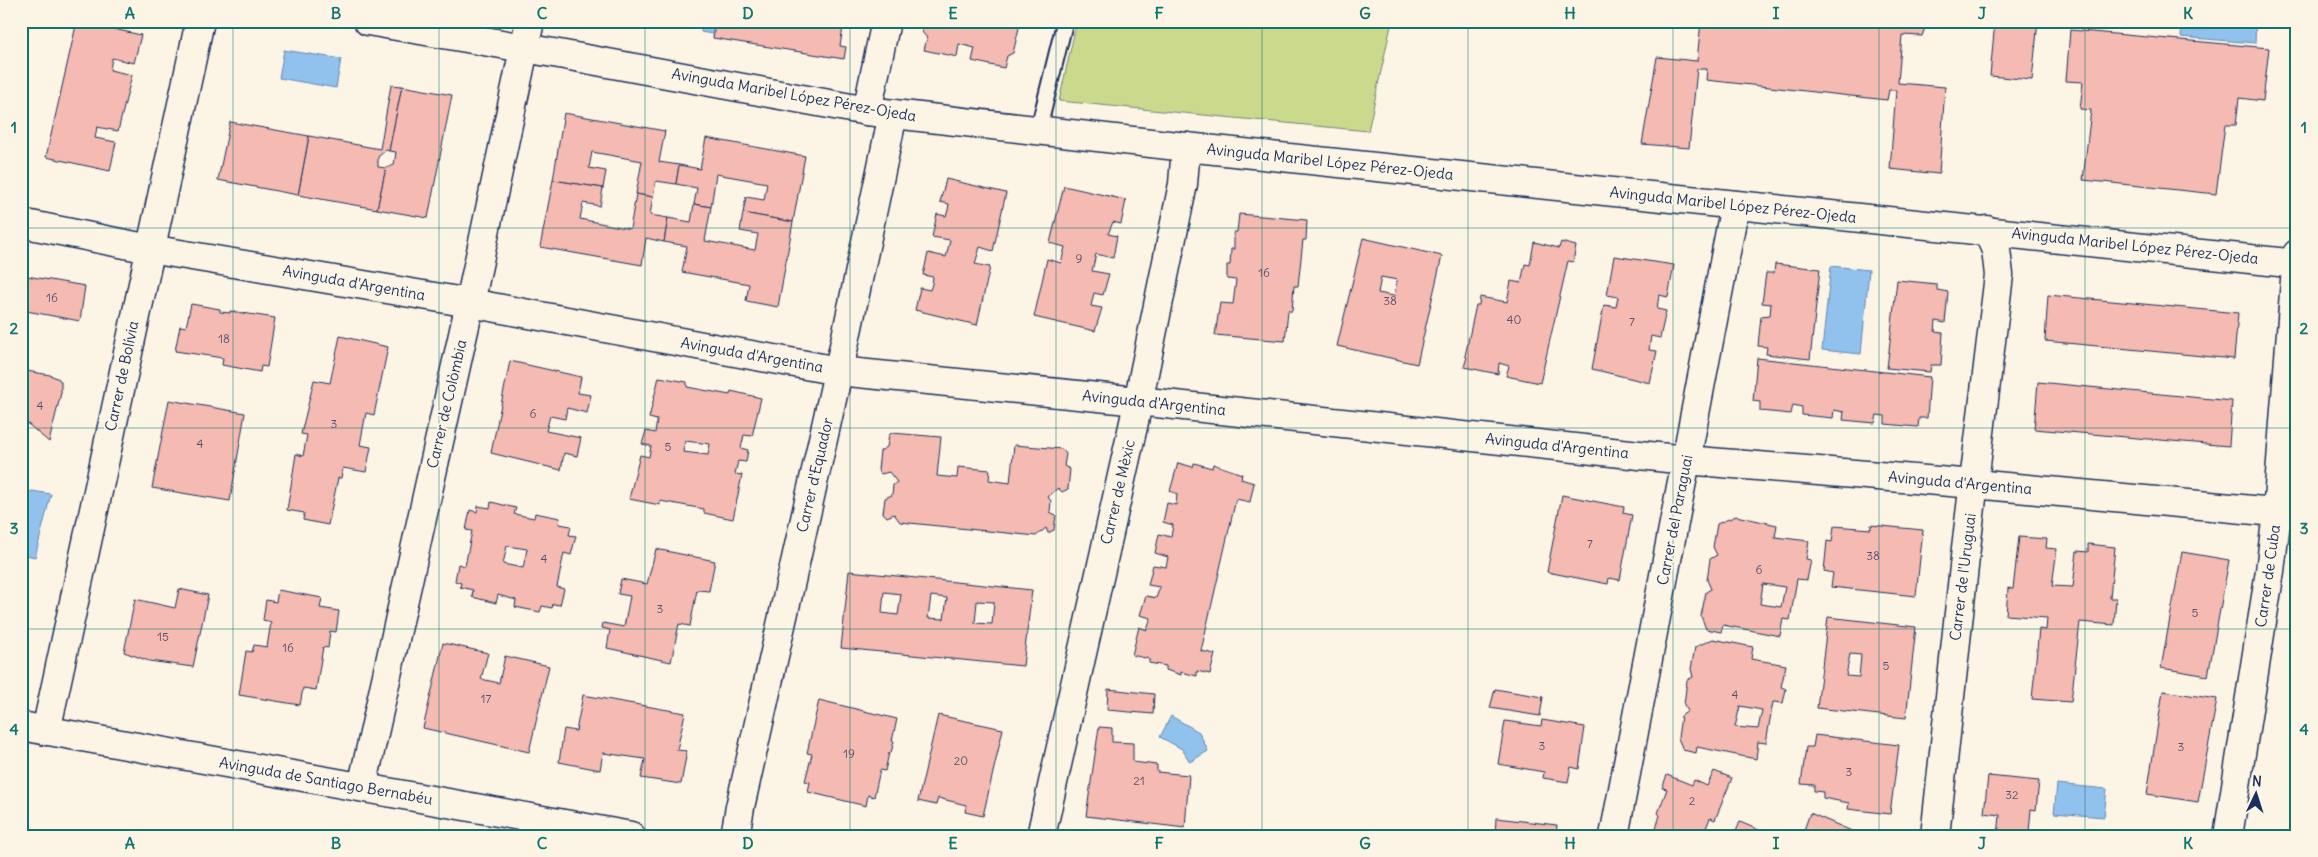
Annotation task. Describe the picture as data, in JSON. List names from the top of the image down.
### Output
{
  "streets": {
    "street": [
      "Avinguda Maribel López Pérez-Ojeda",
      "Avinguda d'Argentina",
      "Carrer de Bolívia",
      "Carrer de Colòmbia",
      "Carrer d'Equador",
      "Carrer de Mèxic",
      "Carrer del Paraguai",
      "Carrer de Cuba",
      "Carrer de l'Uruguai",
      "Avinguda de Santiago Bernabéu"
    ]
  },
  "crossings": [
    ["Avinguda Maribel López Pérez-Ojeda", "Carrer de Colòmbia"],
    ["Avinguda Maribel López Pérez-Ojeda", "Carrer d'Equador"],
    ["Avinguda Maribel López Pérez-Ojeda", "Carrer de Mèxic"],
    ["Avinguda Maribel López Pérez-Ojeda", "Carrer del Paraguai"],
    ["Avinguda Maribel López Pérez-Ojeda", "Carrer de Cuba"],
    ["Avinguda Maribel López Pérez-Ojeda", "Carrer de l'Uruguai"],
    ["Avinguda d'Argentina", "Carrer de Bolívia"],
    ["Avinguda d'Argentina", "Carrer de Colòmbia"],
    ["Avinguda d'Argentina", "Carrer d'Equador"],
    ["Avinguda d'Argentina", "Carrer de Mèxic"],
    ["Avinguda d'Argentina", "Carrer del Paraguai"],
    ["Avinguda d'Argentina", "Carrer de Cuba"],
    ["Avinguda d'Argentina", "Carrer de l'Uruguai"],
    ["Carrer de Bolívia", "Avinguda de Santiago Bernabéu"],
    ["Carrer de Colòmbia", "Avinguda de Santiago Bernabéu"]
  ],
  "house_numbers": [
    "9",
    "16",
    "16",
    "38",
    "40",
    "7",
    "18",
    "4",
    "6",
    "3",
    "4",
    "5",
    "7",
    "38",
    "4",
    "6",
    "3",
    "5",
    "15",
    "16",
    "5",
    "4",
    "17",
    "3",
    "3",
    "19",
    "20",
    "3",
    "21",
    "32",
    "2"
  ],
  "north": "top",
  "grid": {
    "columns": [
      "A",
      "B",
      "C",
      "D",
      "E",
      "F",
      "G",
      "H",
      "I",
      "J",
      "K"
    ],
    "rows": [
      "1",
      "2",
      "3",
      "4"
    ]
  }
}
